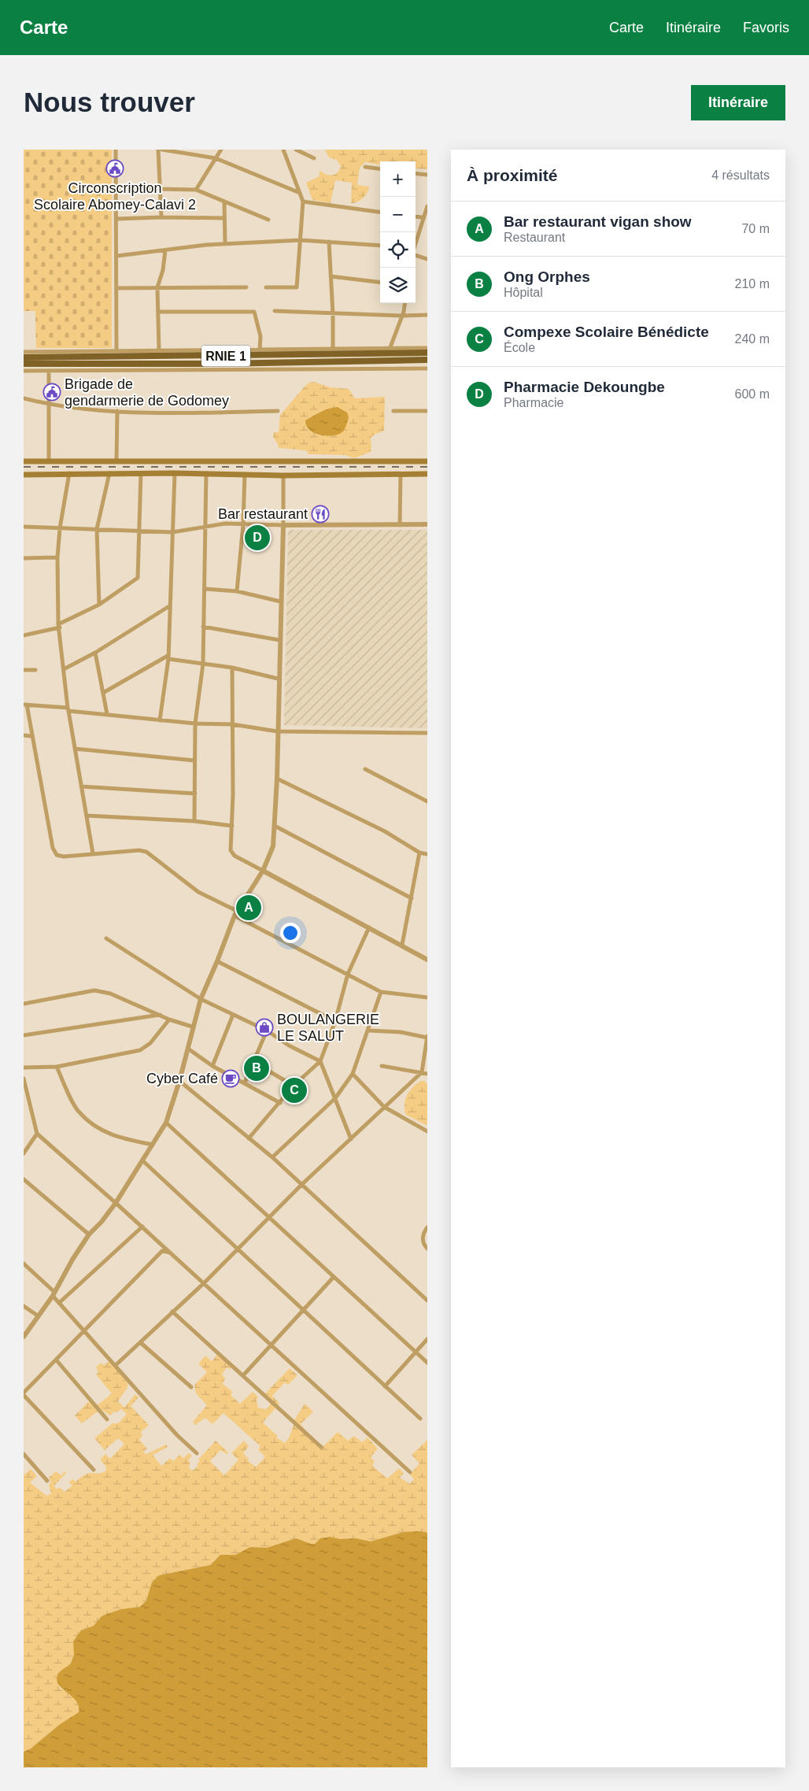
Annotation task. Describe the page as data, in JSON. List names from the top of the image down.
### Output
{
  "streets": {
    "highway": ["RNIE 1"]
  },
  "places": {
    "public building": ["Circonscription Scolaire Abomey-Calavi 2", "Brigade de gendarmerie de Godomey"],
    "restaurant": ["Bar restaurant"],
    "shop": ["BOULANGERIE LE SALUT"],
    "cafe": ["Cyber Café"]
  },
  "page": {
    "header": "Carte",
    "nav": ["Carte", "Itinéraire", "Favoris"],
    "buttons": "Itinéraire",
    "title": "Nous trouver",
    "heading": ["À proximité", "4 résultats"],
    "map_buttons": ["+", "−"],
    "list": [
      {
        "mark": "A",
        "name": "Bar restaurant vigan show",
        "note": "Restaurant",
        "value": "70 m"
      },
      {
        "mark": "B",
        "name": "Ong Orphes",
        "note": "Hôpital",
        "value": "210 m"
      },
      {
        "mark": "C",
        "name": "Compexe Scolaire Bénédicte",
        "note": "École",
        "value": "240 m"
      },
      {
        "mark": "D",
        "name": "Pharmacie Dekoungbe",
        "note": "Pharmacie",
        "value": "600 m"
      }
    ],
    "pins": [
      "D",
      "A",
      "B",
      "C"
    ]
  }
}
